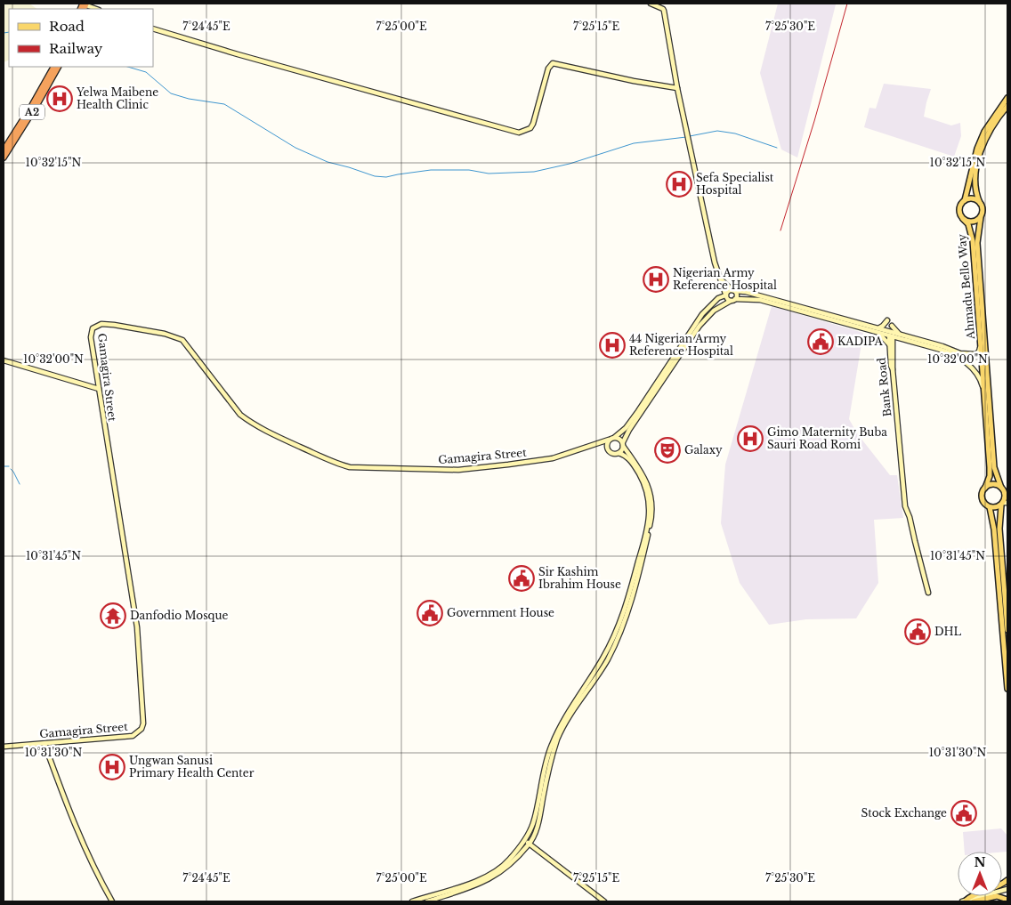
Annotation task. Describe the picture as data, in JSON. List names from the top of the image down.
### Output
{
  "streets": {
    "highway": ["A2"],
    "main road": ["Ahmadu Bello Way"],
    "street": ["Gamagira Street", "Bank Road"]
  },
  "places": {
    "hospital": [
      "Yelwa Maibene Health Clinic",
      "Sefa Specialist Hospital",
      "Nigerian Army Reference Hospital",
      "44 Nigerian Army Reference Hospital",
      "Gimo Maternity Buba Sauri Road Romi",
      "Ungwan Sanusi Primary Health Center"
    ],
    "public building": [
      "KADIPA",
      "Sir Kashim Ibrahim House",
      "Government House",
      "DHL",
      "Stock Exchange"
    ],
    "theatre": ["Galaxy"],
    "temple": ["Danfodio Mosque"]
  },
  "legend": ["Road", "Railway"],
  "north": "top",
  "coordinates": [
    "7°24'45\"E",
    "7°25'00\"E",
    "7°25'15\"E",
    "7°25'30\"E",
    "10°32'15\"N",
    "10°32'00\"N",
    "10°31'45\"N",
    "10°31'30\"N"
  ]
}
